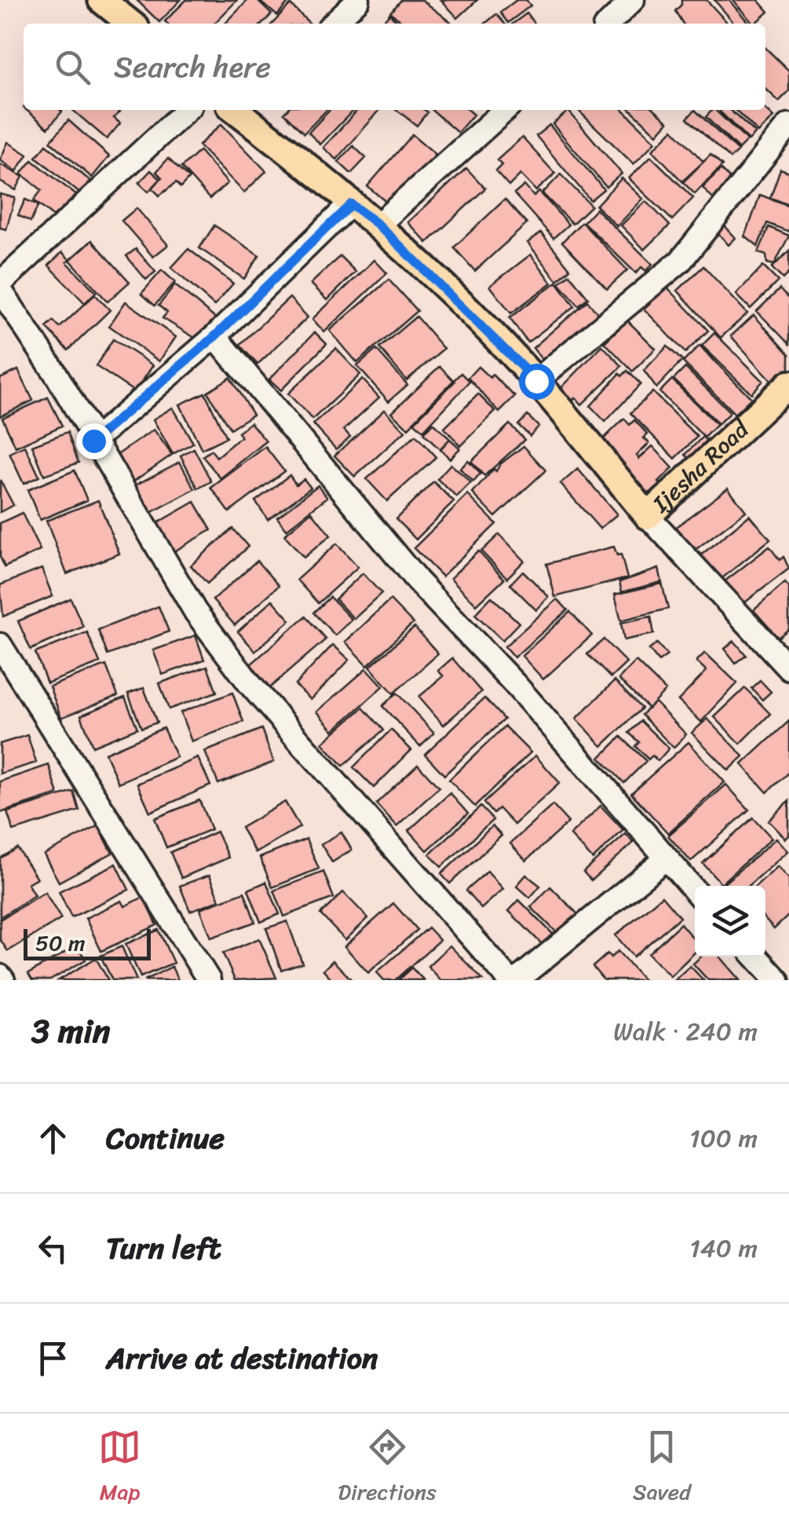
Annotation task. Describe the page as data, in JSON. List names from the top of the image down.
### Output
{
  "streets": {
    "main road": ["Ijesha Road"]
  },
  "scale_bar": "50 m",
  "page": {
    "search": "Search here",
    "scale": "50 m",
    "heading": ["3 min", "Walk · 240 m"],
    "list": [
      ["Continue", "100 m"],
      ["Turn left", "140 m"],
      "Arrive at destination"
    ],
    "nav": ["Map", "Directions", "Saved"]
  }
}
